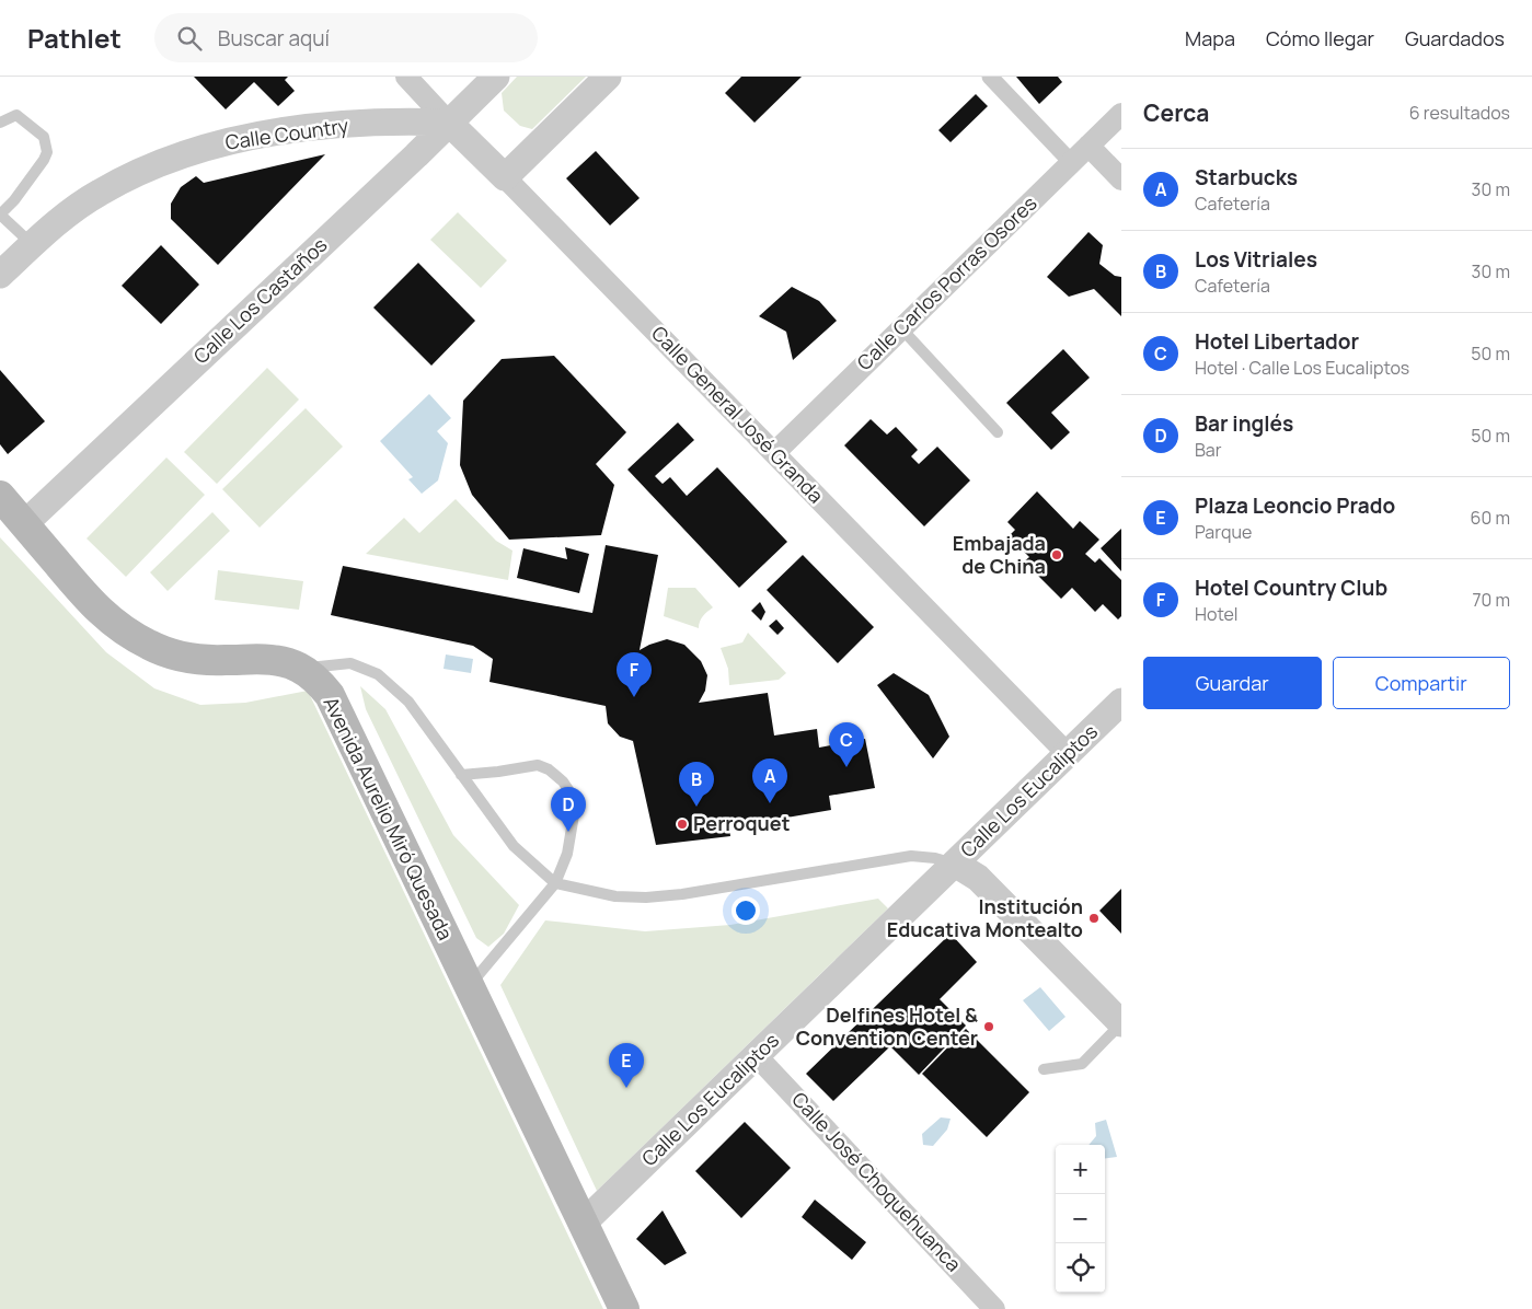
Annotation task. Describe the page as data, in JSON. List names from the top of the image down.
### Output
{
  "streets": {
    "main road": ["Avenida Aurelio Miró Quesada"],
    "street": [
      "Calle Country",
      "Calle Carlos Porras Osores",
      "Calle Los Castaños",
      "Calle General José Granda",
      "Calle Los Eucaliptos",
      "Calle José Choquehuanca"
    ]
  },
  "crossings": [
    ["Calle Country", "Calle Los Castaños"],
    ["Calle Country", "Calle General José Granda"],
    ["Calle Carlos Porras Osores", "Calle General José Granda"],
    ["Calle Los Castaños", "Calle General José Granda"],
    ["Calle Los Castaños", "Avenida Aurelio Miró Quesada"],
    ["Calle General José Granda", "Calle Los Eucaliptos"],
    ["Calle Los Eucaliptos", "Avenida Aurelio Miró Quesada"],
    ["Calle Los Eucaliptos", "Calle José Choquehuanca"]
  ],
  "places": [
    "Embajada de China",
    "Perroquet",
    "Institución Educativa Montealto",
    "Delfines Hotel & Convention Center"
  ],
  "page": {
    "header": "Pathlet",
    "search": "Buscar aquí",
    "nav": ["Mapa", "Cómo llegar", "Guardados"],
    "heading": ["Cerca", "6 resultados"],
    "list": [
      {
        "mark": "A",
        "name": "Starbucks",
        "note": "Cafetería",
        "value": "30 m"
      },
      {
        "mark": "B",
        "name": "Los Vitriales",
        "note": "Cafetería",
        "value": "30 m"
      },
      {
        "mark": "C",
        "name": "Hotel Libertador",
        "note": "Hotel · Calle Los Eucaliptos",
        "value": "50 m"
      },
      {
        "mark": "D",
        "name": "Bar inglés",
        "note": "Bar",
        "value": "50 m"
      },
      {
        "mark": "E",
        "name": "Plaza Leoncio Prado",
        "note": "Parque",
        "value": "60 m"
      },
      {
        "mark": "F",
        "name": "Hotel Country Club",
        "note": "Hotel",
        "value": "70 m"
      }
    ],
    "buttons": ["Guardar", "Compartir"],
    "pins": [
      "F",
      "C",
      "A",
      "B",
      "D",
      "E"
    ],
    "map_buttons": ["+", "−"]
  }
}
